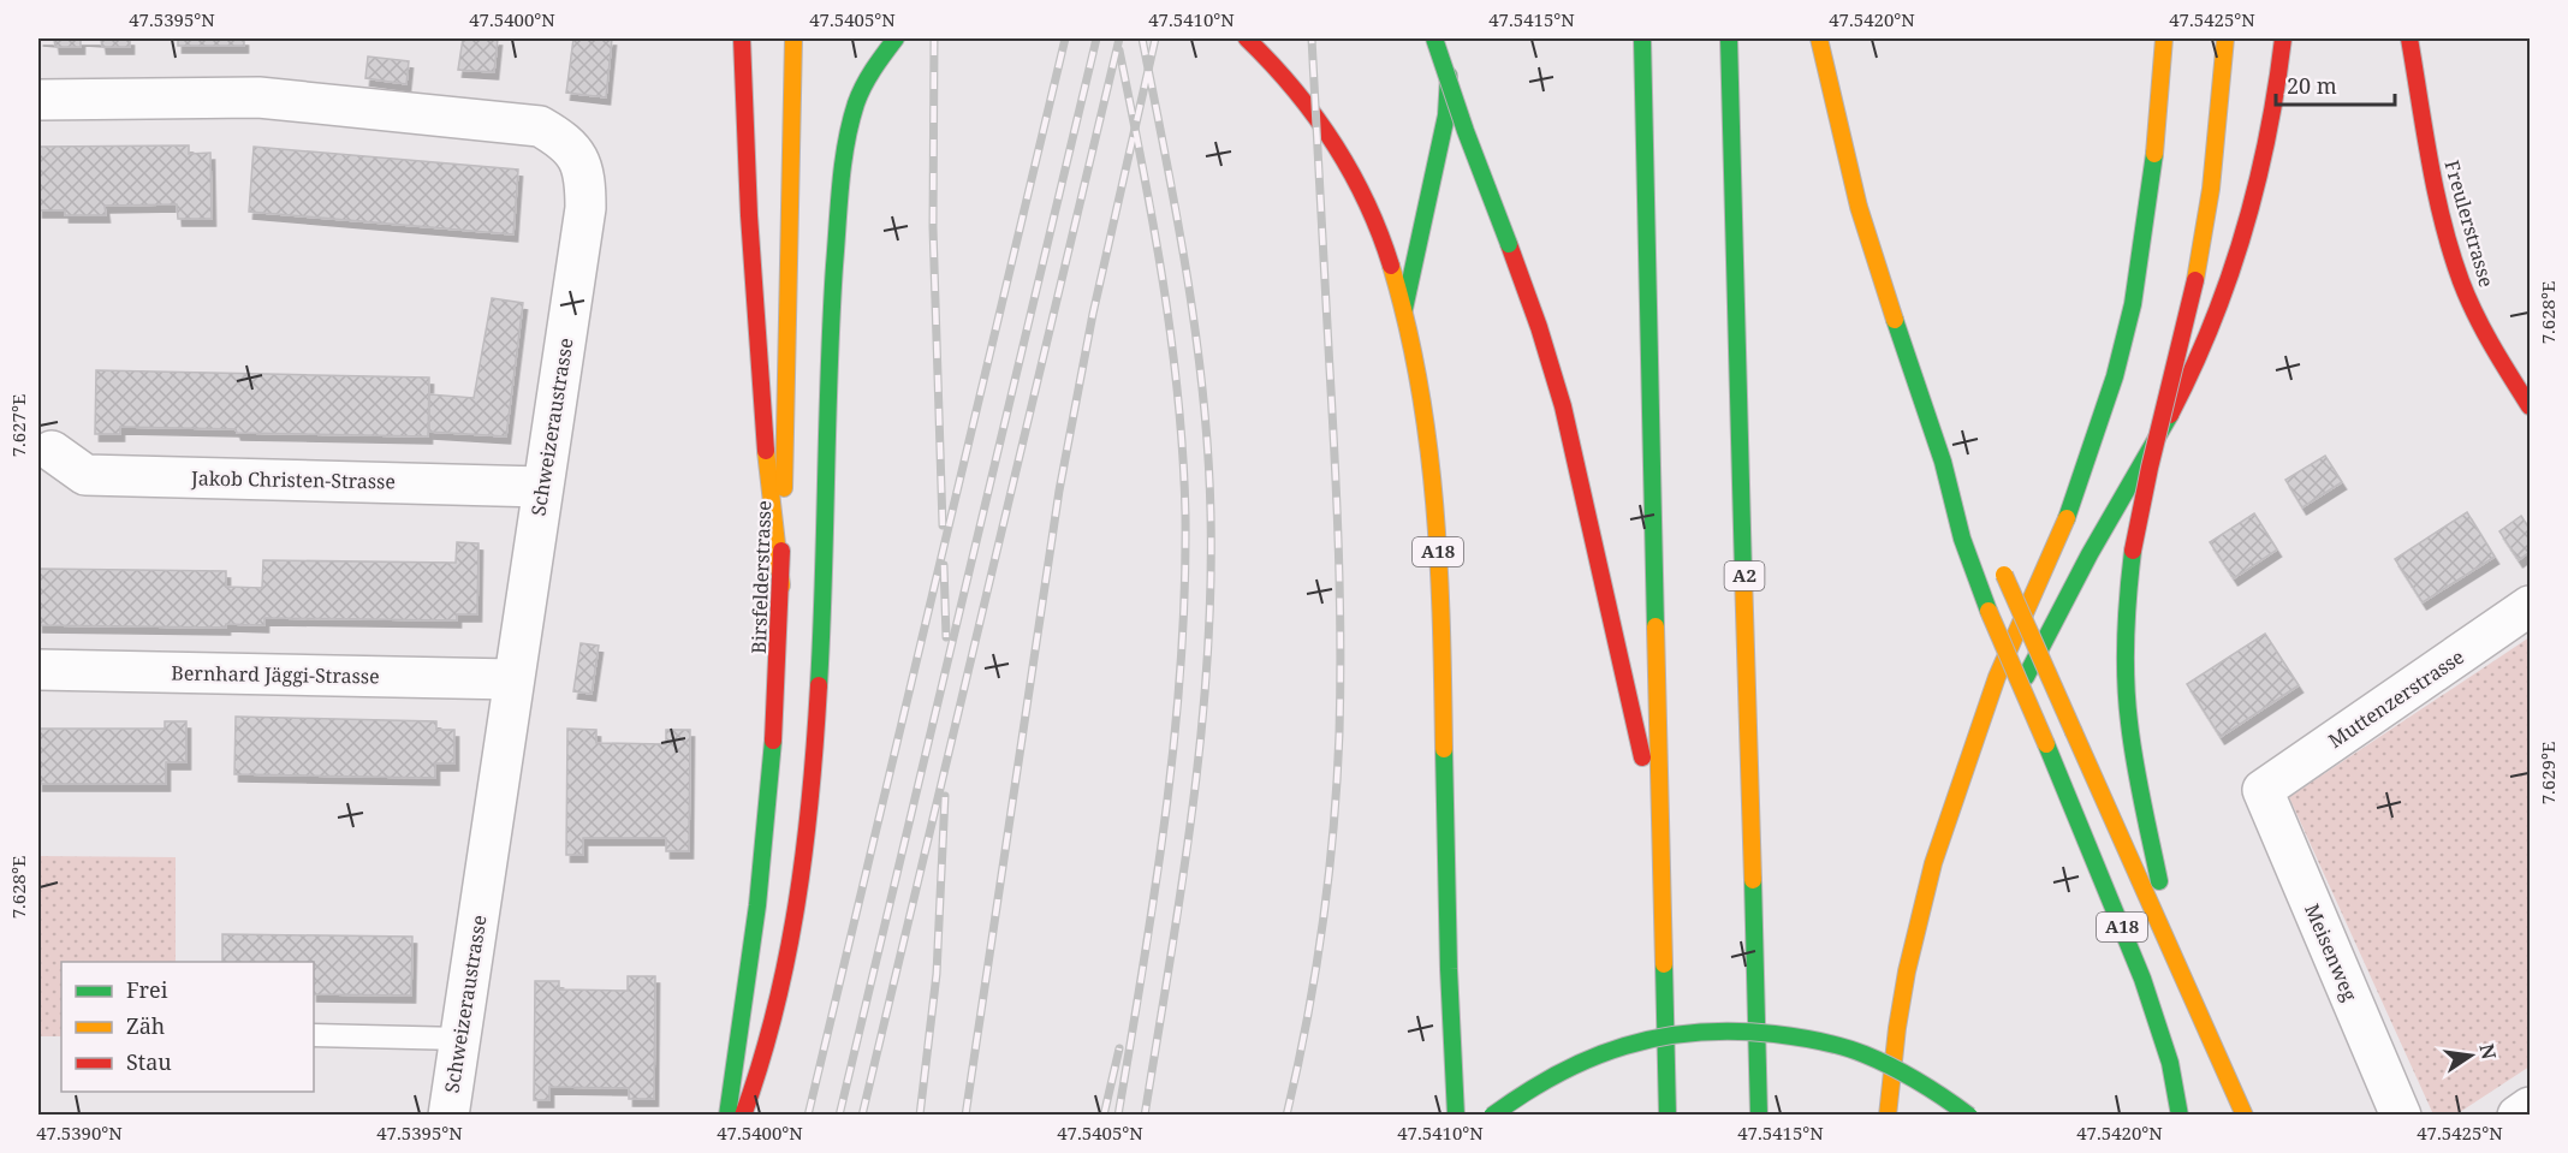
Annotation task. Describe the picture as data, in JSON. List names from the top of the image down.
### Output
{
  "streets": {
    "main road": [
      "Freulerstrasse",
      "A18",
      "A2",
      "Birsfelderstrasse"
    ],
    "street": [
      "Schweizeraustrasse",
      "Jakob Christen-Strasse",
      "Bernhard Jäggi-Strasse",
      "Muttenzerstrasse",
      "Meisenweg"
    ]
  },
  "crossings": [
    ["Schweizeraustrasse", "Jakob Christen-Strasse"],
    ["Schweizeraustrasse", "Bernhard Jäggi-Strasse"],
    ["Muttenzerstrasse", "Meisenweg"]
  ],
  "legend": ["Frei", "Zäh", "Stau"],
  "scale_bar": "20 m",
  "north": "right",
  "coordinates": [
    "47.5395°N",
    "47.5400°N",
    "47.5405°N",
    "47.5410°N",
    "47.5415°N",
    "47.5420°N",
    "47.5425°N",
    "7.628°E",
    "7.627°E",
    "7.629°E",
    "47.5390°N"
  ]
}
